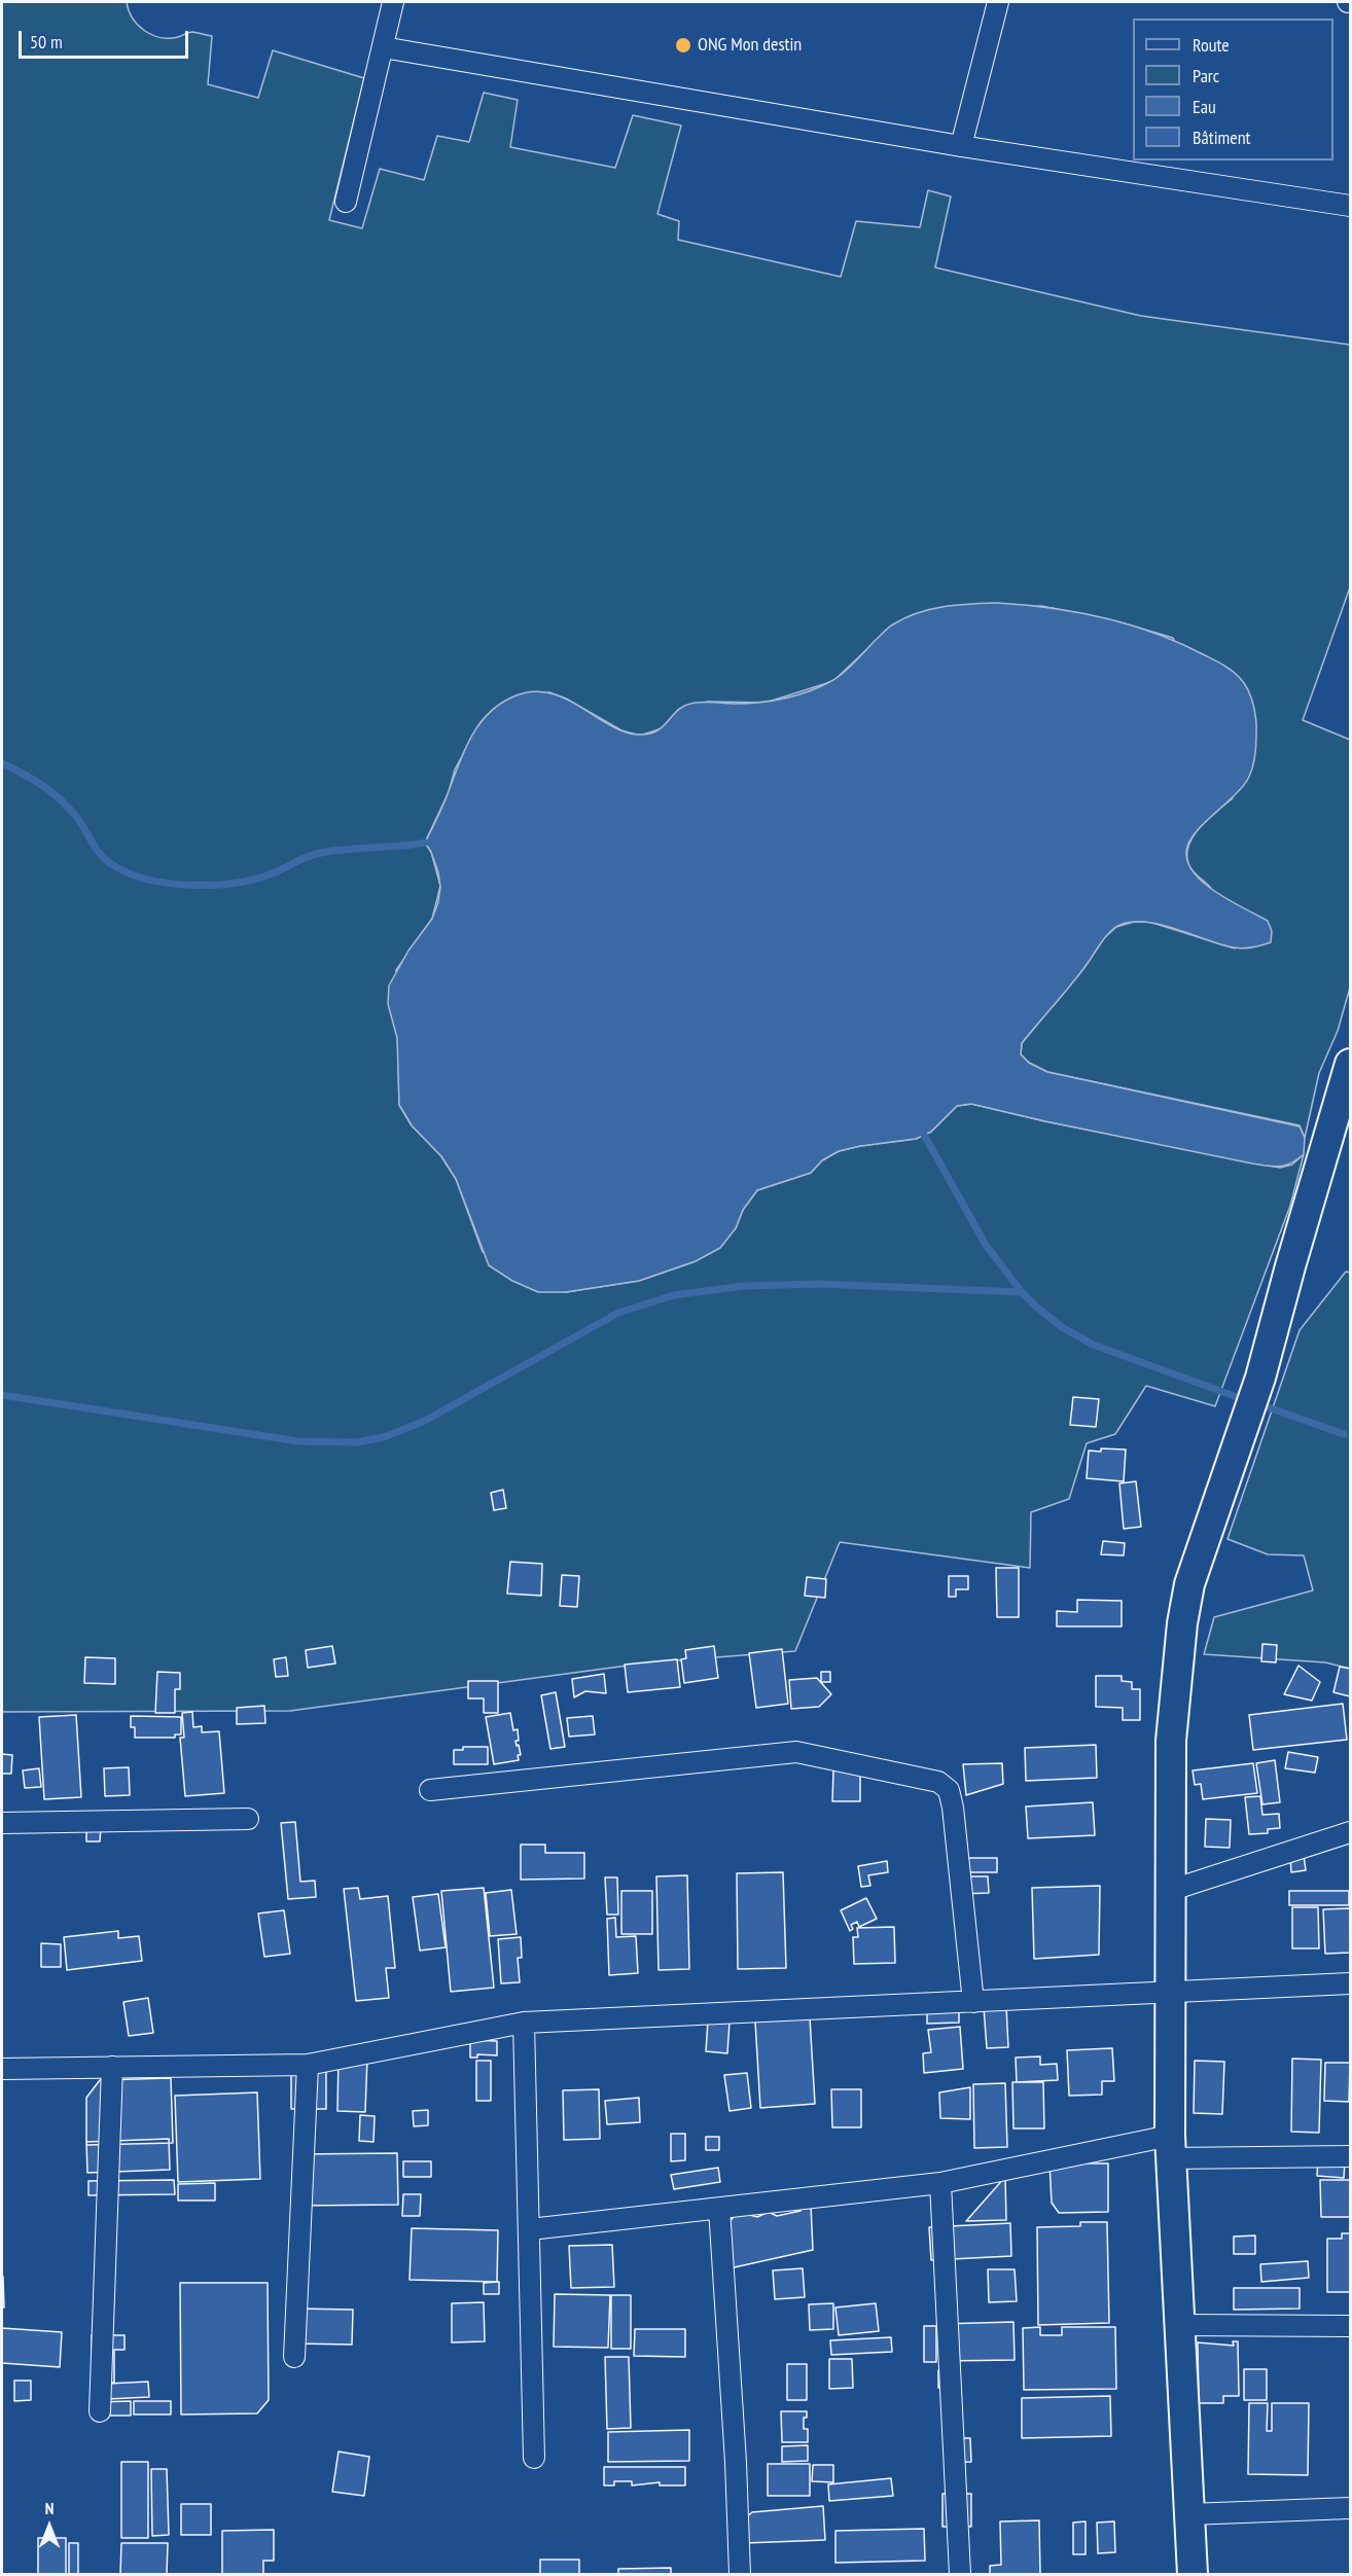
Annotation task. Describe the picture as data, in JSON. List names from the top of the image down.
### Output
{
  "places": ["ONG Mon destin"],
  "legend": [
    "Route",
    "Parc",
    "Eau",
    "Bâtiment"
  ],
  "scale_bar": "50 m",
  "north": "top"
}
